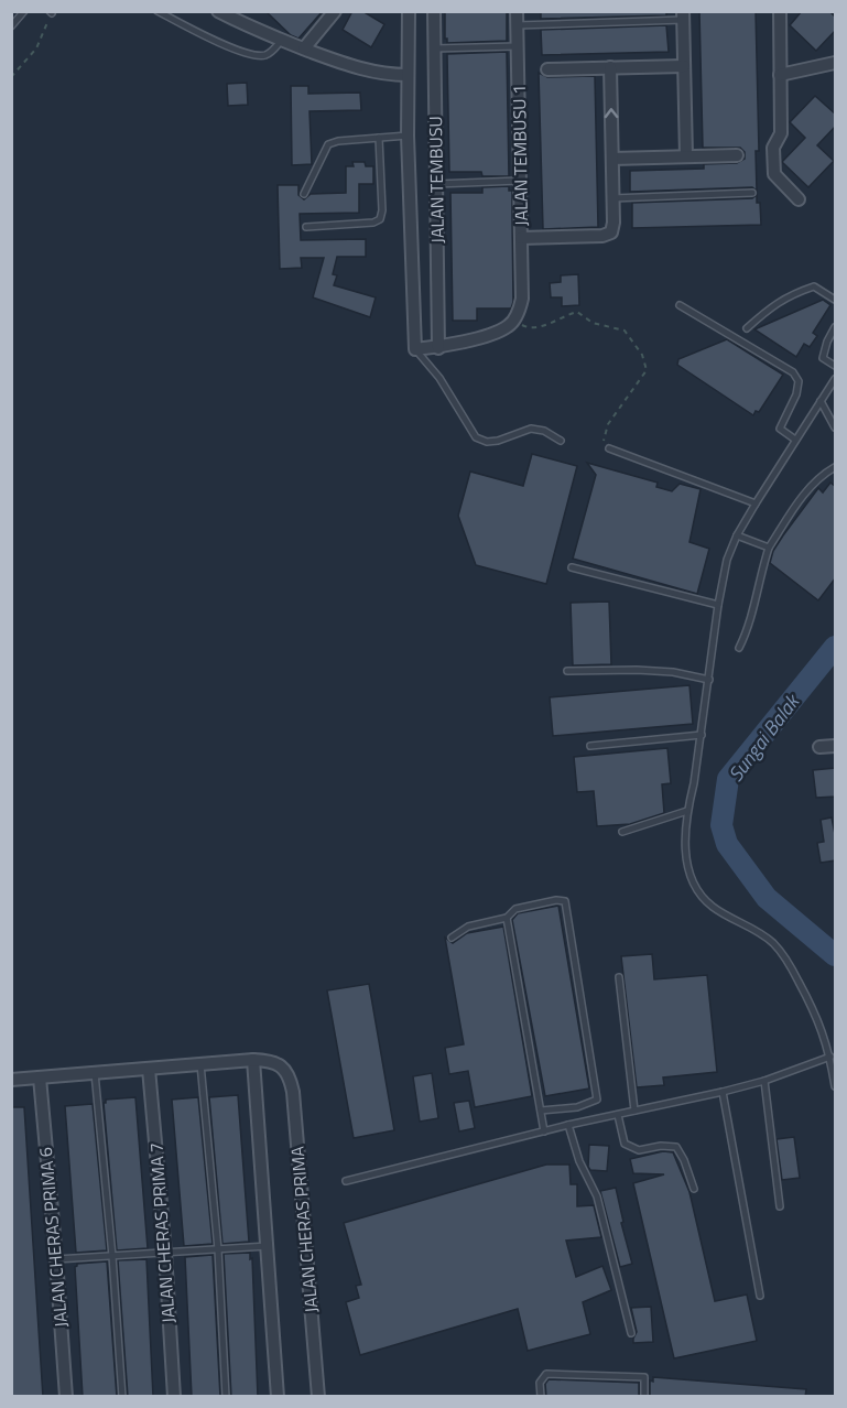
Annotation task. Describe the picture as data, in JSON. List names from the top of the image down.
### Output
{
  "streets": {
    "street": [
      "JALAN TEMBUSU 1",
      "JALAN TEMBUSU",
      "JALAN CHERAS PRIMA",
      "JALAN CHERAS PRIMA 7",
      "JALAN CHERAS PRIMA 6"
    ]
  },
  "water": ["Sungai Balak"]
}
